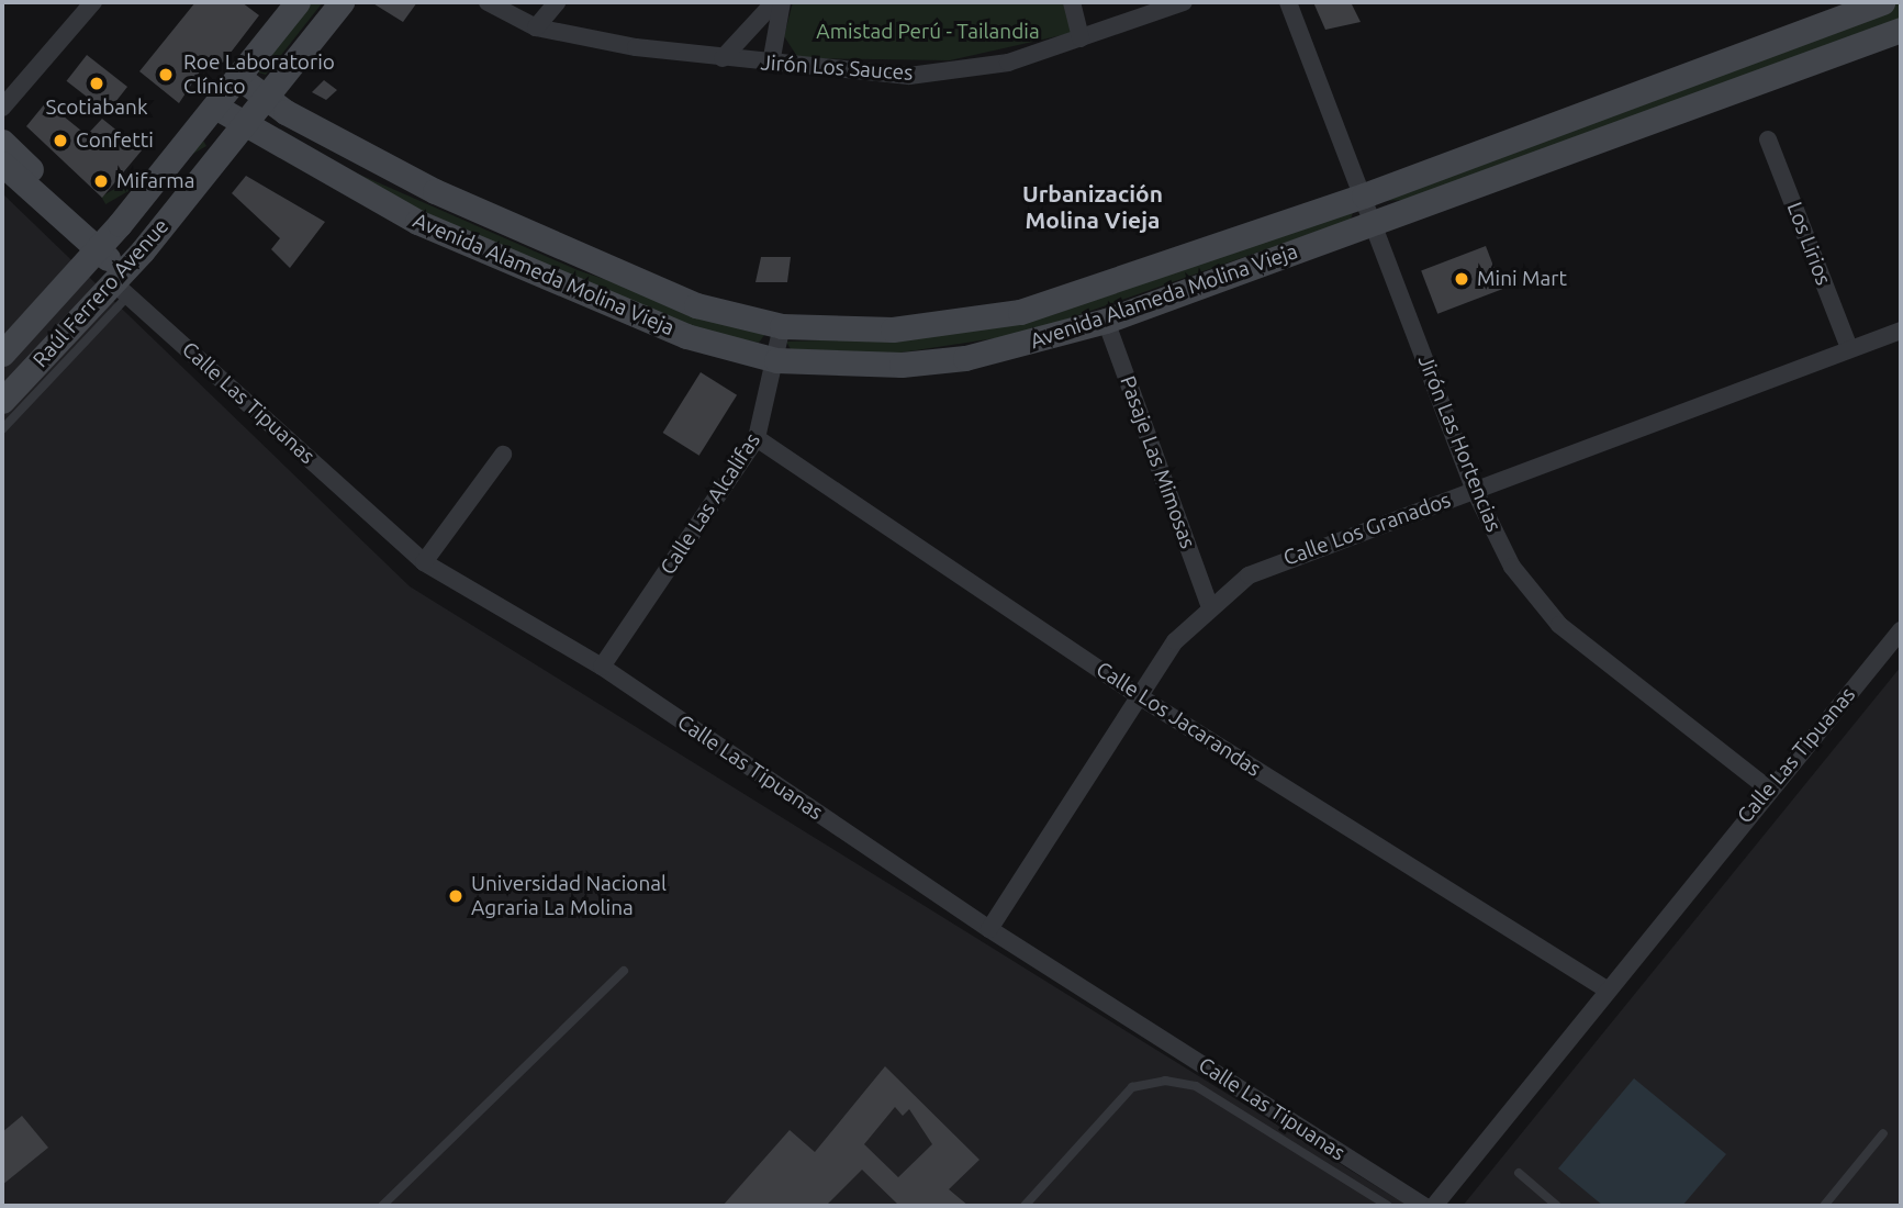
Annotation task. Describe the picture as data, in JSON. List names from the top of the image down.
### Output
{
  "streets": {
    "street": [
      "Jirón Los Sauces",
      "Los Lirios",
      "Avenida Alameda Molina Vieja",
      "Raúl Ferrero Avenue",
      "Calle Las Tipuanas",
      "Jirón Las Hortencias",
      "Pasaje Las Mimosas",
      "Calle Las Alcalifas",
      "Calle Los Granados",
      "Calle Los Jacarandas"
    ]
  },
  "crossings": [
    ["Los Lirios", "Calle Los Granados"],
    ["Avenida Alameda Molina Vieja", "Raúl Ferrero Avenue"],
    ["Avenida Alameda Molina Vieja", "Jirón Las Hortencias"],
    ["Avenida Alameda Molina Vieja", "Pasaje Las Mimosas"],
    ["Avenida Alameda Molina Vieja", "Calle Las Alcalifas"],
    ["Raúl Ferrero Avenue", "Calle Las Tipuanas"],
    ["Calle Las Tipuanas", "Jirón Las Hortencias"],
    ["Calle Las Tipuanas", "Calle Las Alcalifas"],
    ["Calle Las Tipuanas", "Calle Los Granados"],
    ["Calle Las Tipuanas", "Calle Los Jacarandas"],
    ["Jirón Las Hortencias", "Calle Los Granados"],
    ["Pasaje Las Mimosas", "Calle Los Granados"],
    ["Calle Las Alcalifas", "Calle Los Jacarandas"],
    ["Calle Los Granados", "Calle Los Jacarandas"]
  ],
  "districts": ["Urbanización Molina Vieja"],
  "parks": ["Amistad Perú - Tailandia"],
  "places": [
    "Roe Laboratorio Clínico",
    "Scotiabank",
    "Confetti",
    "Mifarma",
    "Mini Mart",
    "Universidad Nacional Agraria La Molina"
  ]
}
